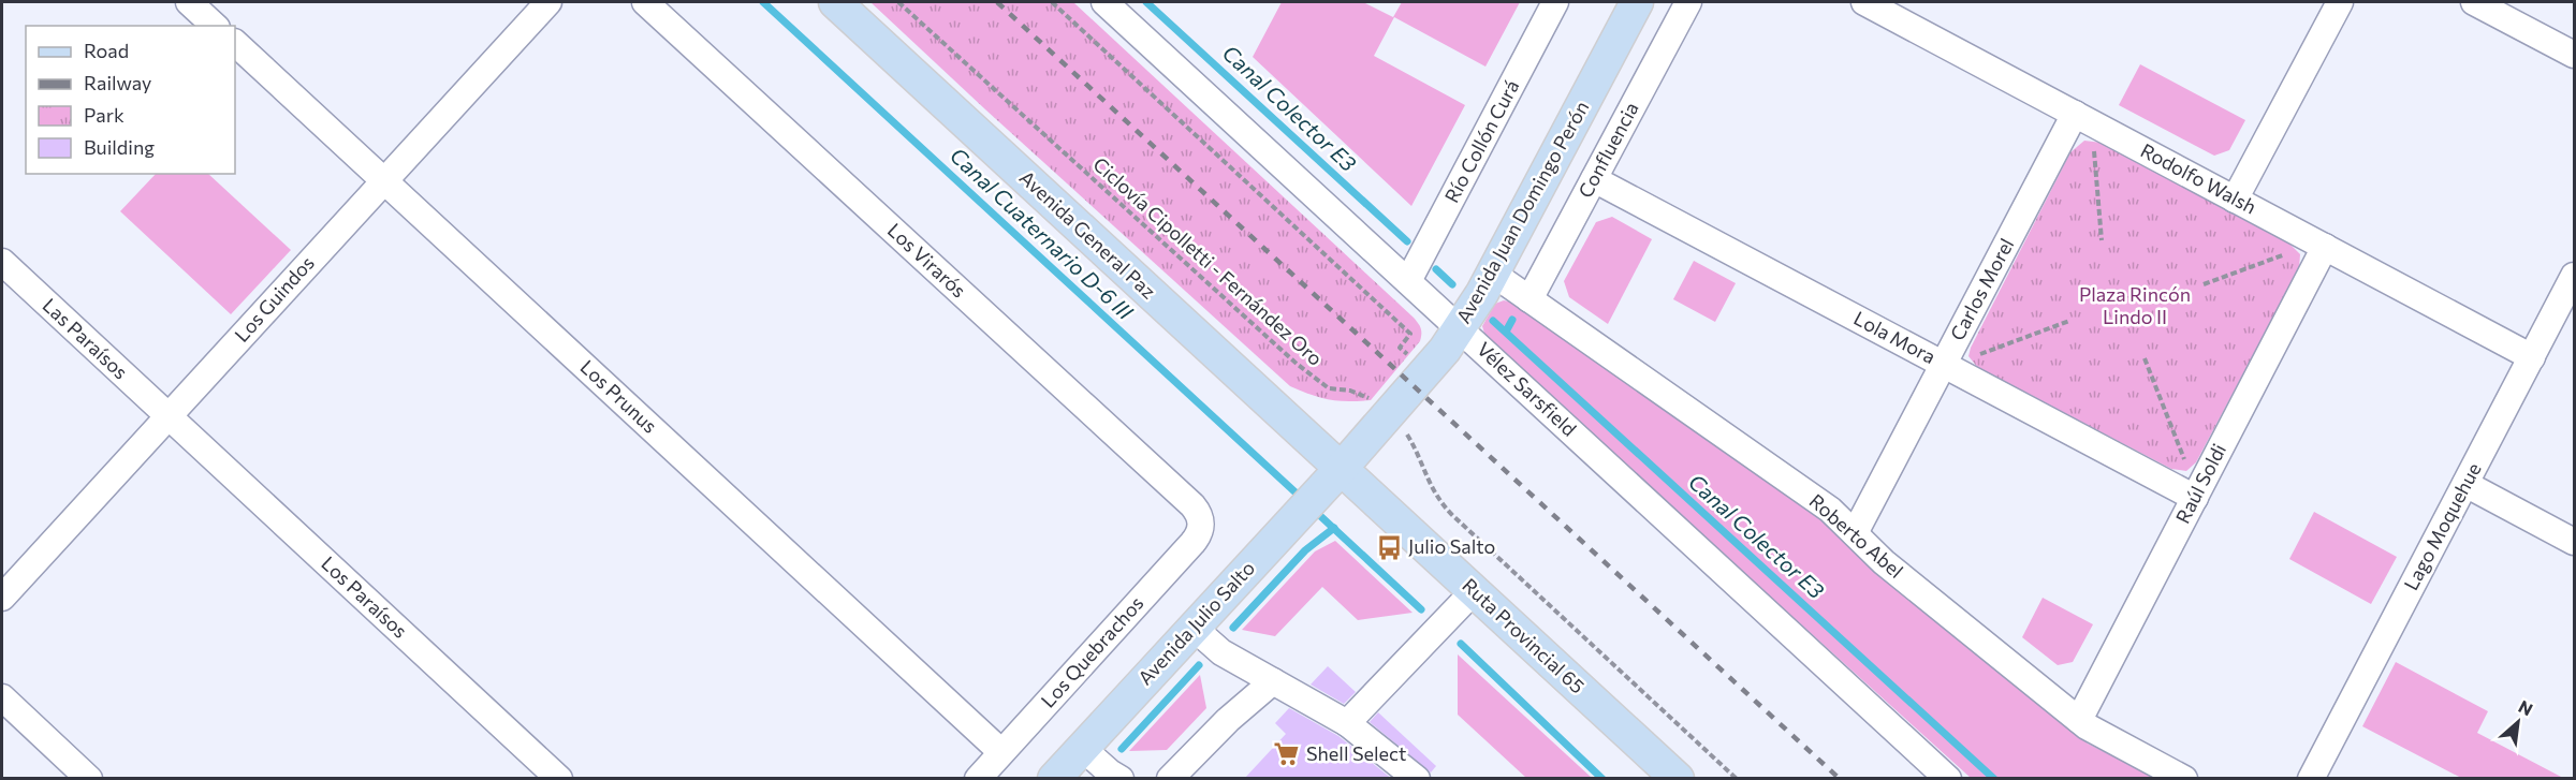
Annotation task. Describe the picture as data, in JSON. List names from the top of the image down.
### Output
{
  "streets": {
    "main road": [
      "Avenida Juan Domingo Perón",
      "Avenida General Paz",
      "Avenida Julio Salto",
      "Ruta Provincial 65"
    ],
    "street": [
      "Río Collón Curá",
      "Confluencia",
      "Rodolfo Walsh",
      "Los Virarós",
      "Carlos Morel",
      "Los Guindos",
      "Lola Mora",
      "Las Paraísos",
      "Vélez Sarsfield",
      "Los Prunus",
      "Raúl Soldi",
      "Lago Moquehue",
      "Roberto Abel",
      "Los Paraísos",
      "Los Quebrachos"
    ],
    "path": ["Ciclovía Cipolletti - Fernández Oro"]
  },
  "crossings": [
    ["Río Collón Curá", "Vélez Sarsfield"],
    ["Confluencia", "Lola Mora"],
    ["Confluencia", "Roberto Abel"],
    ["Rodolfo Walsh", "Carlos Morel"],
    ["Rodolfo Walsh", "Raúl Soldi"],
    ["Rodolfo Walsh", "Lago Moquehue"],
    ["Avenida Juan Domingo Perón", "Avenida General Paz"],
    ["Avenida Juan Domingo Perón", "Ciclovía Cipolletti - Fernández Oro"],
    ["Avenida Juan Domingo Perón", "Vélez Sarsfield"],
    ["Avenida Juan Domingo Perón", "Roberto Abel"],
    ["Avenida Juan Domingo Perón", "Avenida Julio Salto"],
    ["Avenida Juan Domingo Perón", "Ruta Provincial 65"],
    ["Avenida General Paz", "Avenida Julio Salto"],
    ["Avenida General Paz", "Ruta Provincial 65"],
    ["Los Virarós", "Los Quebrachos"],
    ["Carlos Morel", "Lola Mora"],
    ["Carlos Morel", "Roberto Abel"],
    ["Los Guindos", "Las Paraísos"],
    ["Los Guindos", "Los Prunus"],
    ["Los Guindos", "Los Paraísos"],
    ["Lola Mora", "Raúl Soldi"],
    ["Las Paraísos", "Los Paraísos"],
    ["Los Prunus", "Los Quebrachos"],
    ["Raúl Soldi", "Roberto Abel"],
    ["Avenida Julio Salto", "Ruta Provincial 65"]
  ],
  "water": ["Canal Colector E3", "Canal Cuaternario D-6 III"],
  "parks": ["Plaza Rincón Lindo II"],
  "places": {
    "bus stop": ["Julio Salto"],
    "supermarket": ["Shell Select"]
  },
  "legend": [
    "Road",
    "Railway",
    "Park",
    "Building"
  ],
  "north": "top right"
}
